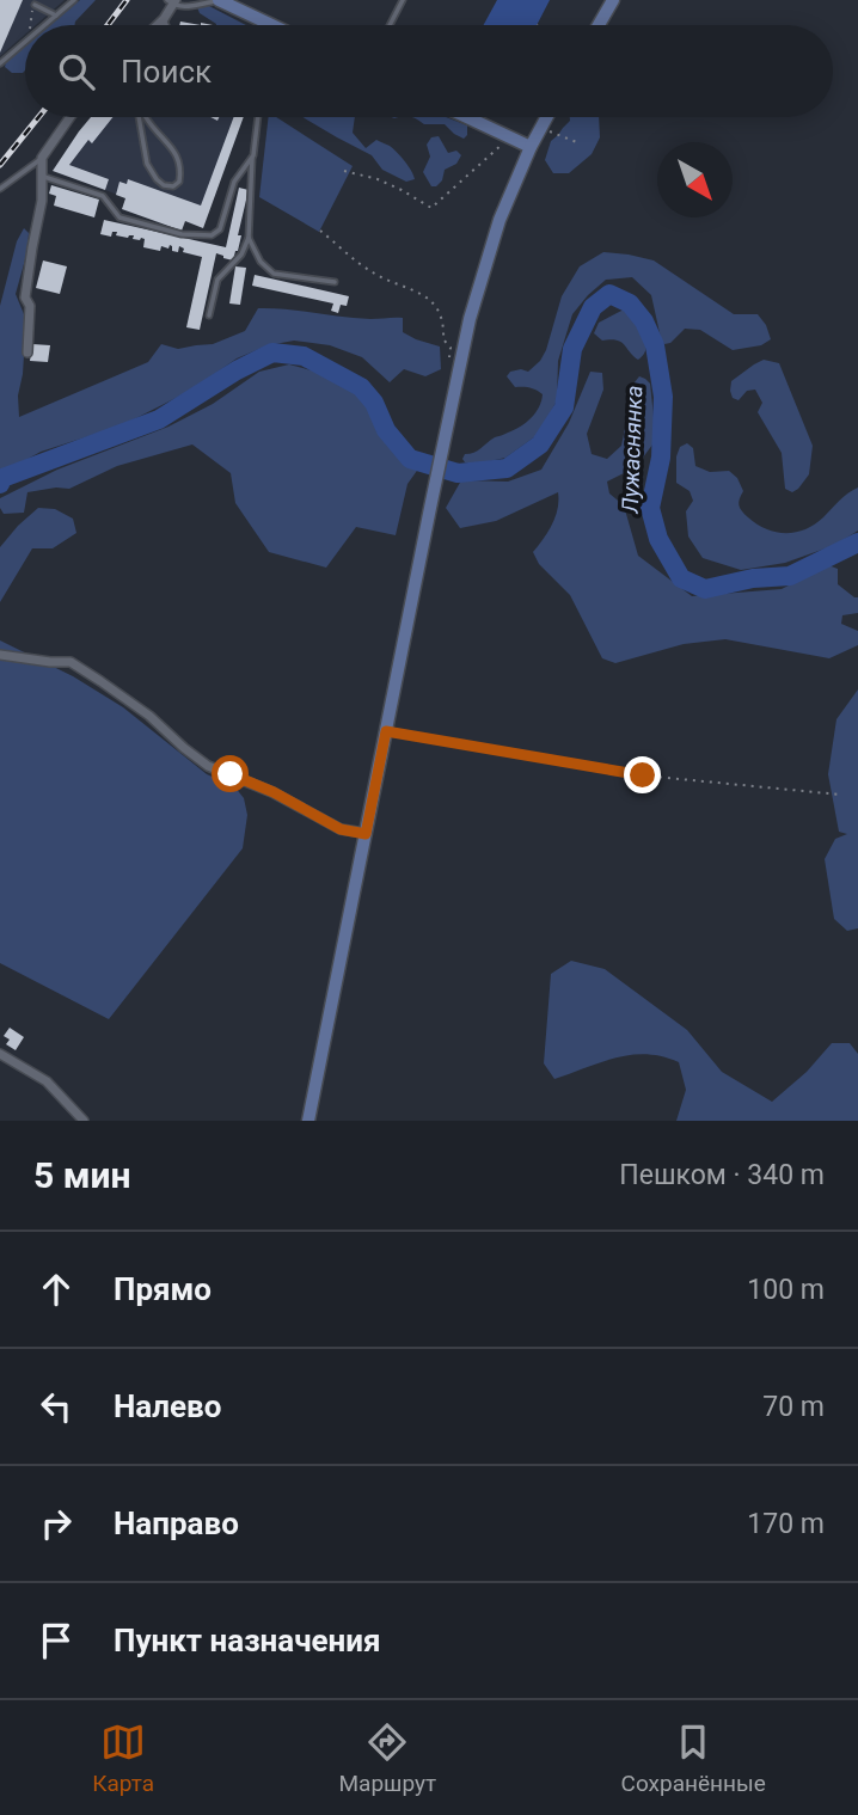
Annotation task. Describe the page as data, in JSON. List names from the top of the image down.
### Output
{
  "water": ["Лужаснянка"],
  "north": "bottom right",
  "page": {
    "search": "Поиск",
    "heading": ["5 мин", "Пешком · 340 m"],
    "list": [
      ["Прямо", "100 m"],
      ["Налево", "70 m"],
      ["Направо", "170 m"],
      "Пункт назначения"
    ],
    "nav": ["Карта", "Маршрут", "Сохранённые"]
  }
}
